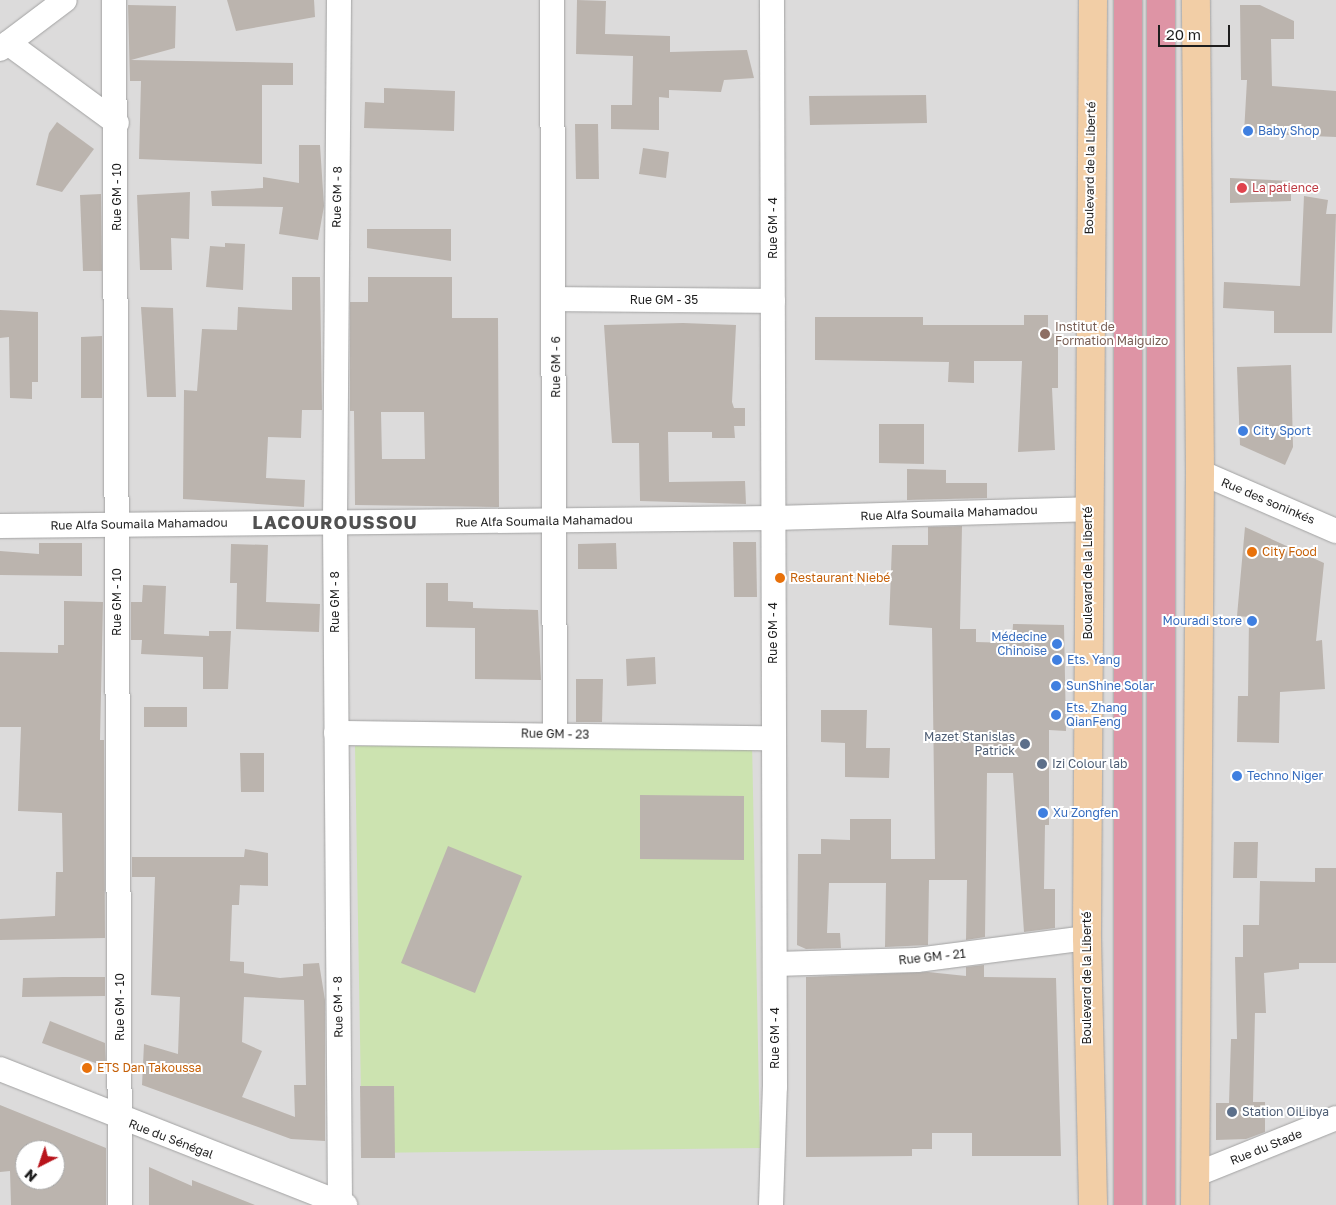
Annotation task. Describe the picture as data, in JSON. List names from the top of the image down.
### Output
{
  "streets": {
    "main road": ["Boulevard de la Liberté"],
    "street": [
      "Rue GM - 10",
      "Rue GM - 8",
      "Rue GM - 4",
      "Rue GM - 35",
      "Rue GM - 6",
      "Rue des soninkés",
      "Rue Alfa Soumaila Mahamadou",
      "Rue GM - 23",
      "Rue GM - 21",
      "Rue du Sénégal",
      "Rue du Stade"
    ]
  },
  "crossings": [
    ["Boulevard de la Liberté", "Rue Alfa Soumaila Mahamadou"],
    ["Boulevard de la Liberté", "Rue GM - 21"],
    ["Rue GM - 10", "Rue Alfa Soumaila Mahamadou"],
    ["Rue GM - 10", "Rue du Sénégal"],
    ["Rue GM - 8", "Rue Alfa Soumaila Mahamadou"],
    ["Rue GM - 8", "Rue GM - 23"],
    ["Rue GM - 8", "Rue du Sénégal"],
    ["Rue GM - 4", "Rue GM - 35"],
    ["Rue GM - 4", "Rue Alfa Soumaila Mahamadou"],
    ["Rue GM - 4", "Rue GM - 23"],
    ["Rue GM - 4", "Rue GM - 21"],
    ["Rue GM - 35", "Rue GM - 6"],
    ["Rue GM - 6", "Rue Alfa Soumaila Mahamadou"],
    ["Rue GM - 6", "Rue GM - 23"]
  ],
  "districts": ["LACOUROUSSOU"],
  "places": [
    "Baby Shop",
    "La patience",
    "Institut de Formation Maiguizo",
    "City Sport",
    "City Food",
    "Restaurant Niebé",
    "Mouradi store",
    "Médecine Chinoise",
    "Ets. Yang",
    "SunShine Solar",
    "Ets. Zhang QianFeng",
    "Mazet Stanislas Patrick",
    "Izi Colour lab",
    "Techno Niger",
    "Xu Zongfen",
    "ETS Dan Takoussa",
    "Station OiLibya"
  ],
  "scale_bar": "20 m",
  "north": "bottom left"
}
